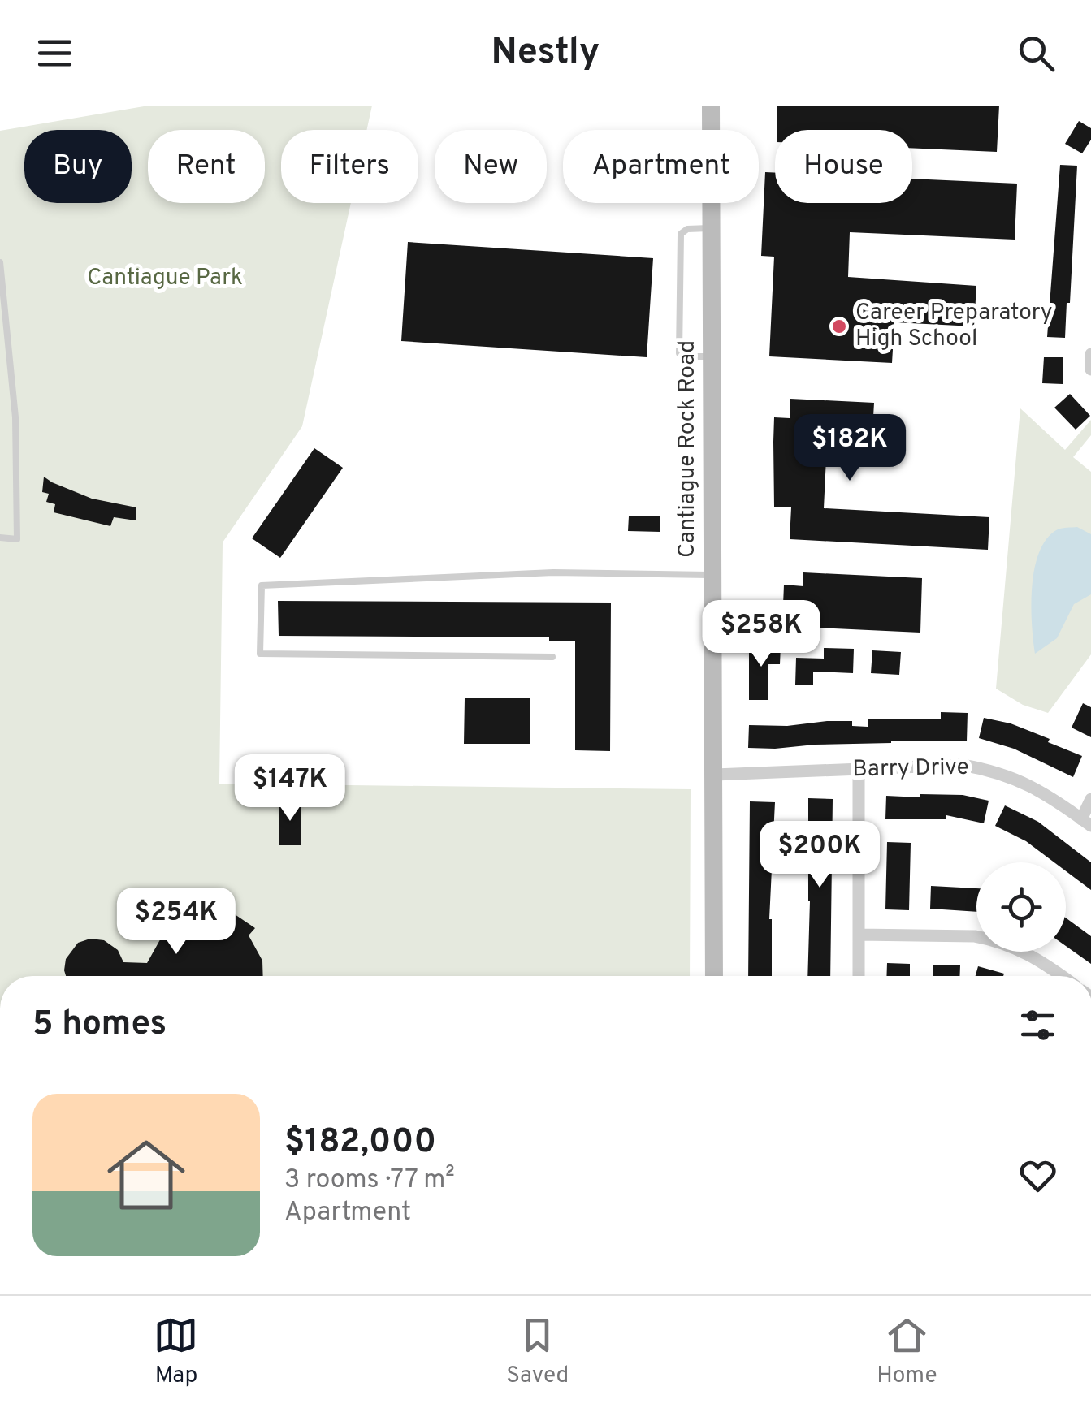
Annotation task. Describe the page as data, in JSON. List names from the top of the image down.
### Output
{
  "streets": {
    "main road": ["Cantiague Rock Road"],
    "street": ["Barry Drive"]
  },
  "crossings": [
    ["Cantiague Rock Road", "Barry Drive"]
  ],
  "parks": ["Cantiague Park"],
  "places": ["Career Preparatory High School"],
  "page": {
    "header": "Nestly",
    "chip": [
      "Buy",
      "Rent",
      "Filters",
      "New",
      "Apartment",
      "House"
    ],
    "price": [
      "$182K",
      "$258K",
      "$147K",
      "$200K",
      "$254K"
    ],
    "heading": "5 homes",
    "list": [
      {
        "name": "$182,000",
        "note": "3 rooms · 77 m² · Apartment"
      }
    ],
    "tabs": ["Map", "Saved", "Home"]
  }
}
